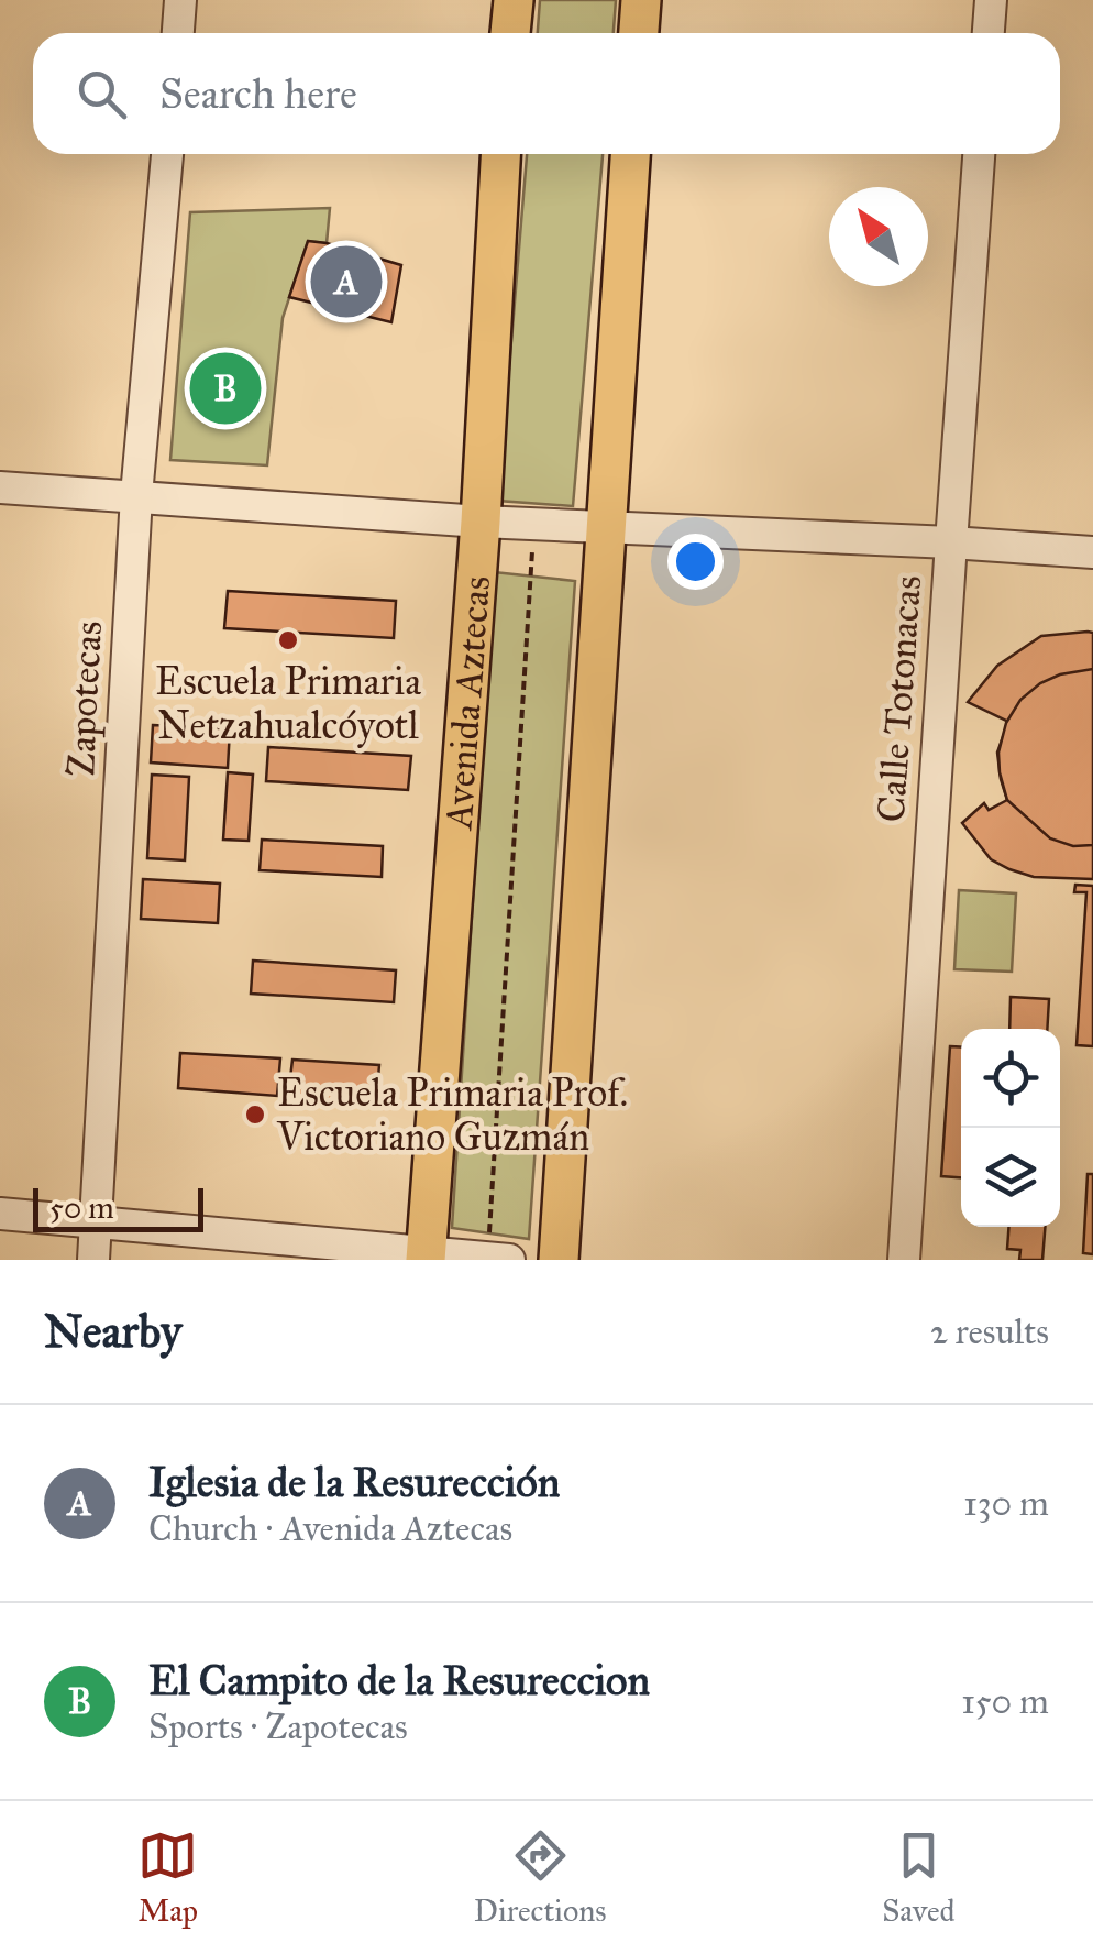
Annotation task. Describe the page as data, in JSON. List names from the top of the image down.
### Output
{
  "streets": {
    "main road": ["Avenida Aztecas"],
    "street": ["Zapotecas", "Calle Totonacas"]
  },
  "places": ["Escuela Primaria Netzahualcóyotl", "Escuela Primaria Prof. Victoriano Guzmán"],
  "scale_bar": "50 m",
  "north": "top left",
  "page": {
    "search": "Search here",
    "pins": ["A", "B"],
    "scale": "50 m",
    "heading": ["Nearby", "2 results"],
    "list": [
      {
        "mark": "A",
        "name": "Iglesia de la Resurección",
        "note": "Church · Avenida Aztecas",
        "value": "130 m"
      },
      {
        "mark": "B",
        "name": "El Campito de la Resureccion",
        "note": "Sports · Zapotecas",
        "value": "150 m"
      }
    ],
    "nav": ["Map", "Directions", "Saved"]
  }
}
